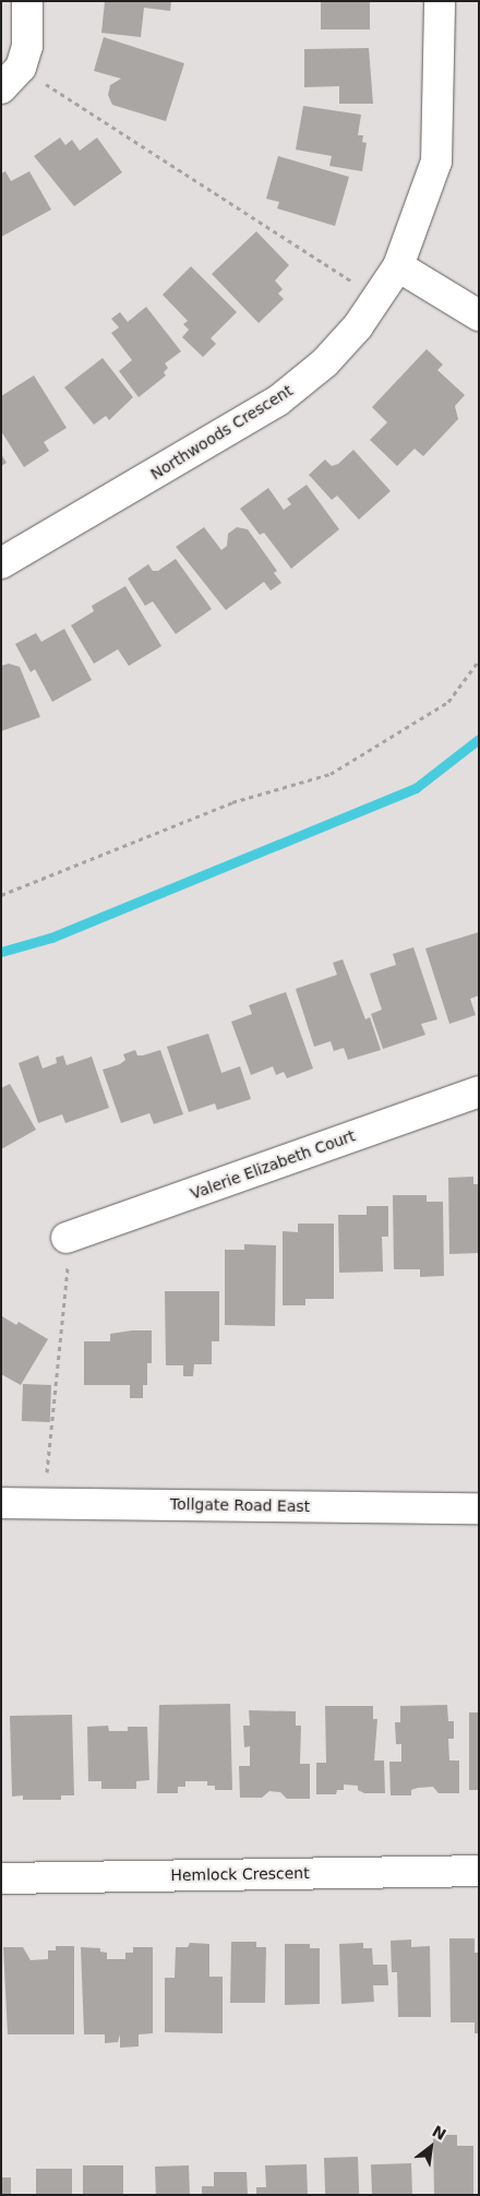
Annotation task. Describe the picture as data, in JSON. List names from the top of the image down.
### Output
{
  "streets": {
    "street": [
      "Northwoods Crescent",
      "Valerie Elizabeth Court",
      "Tollgate Road East",
      "Hemlock Crescent"
    ]
  },
  "north": "top right"
}
